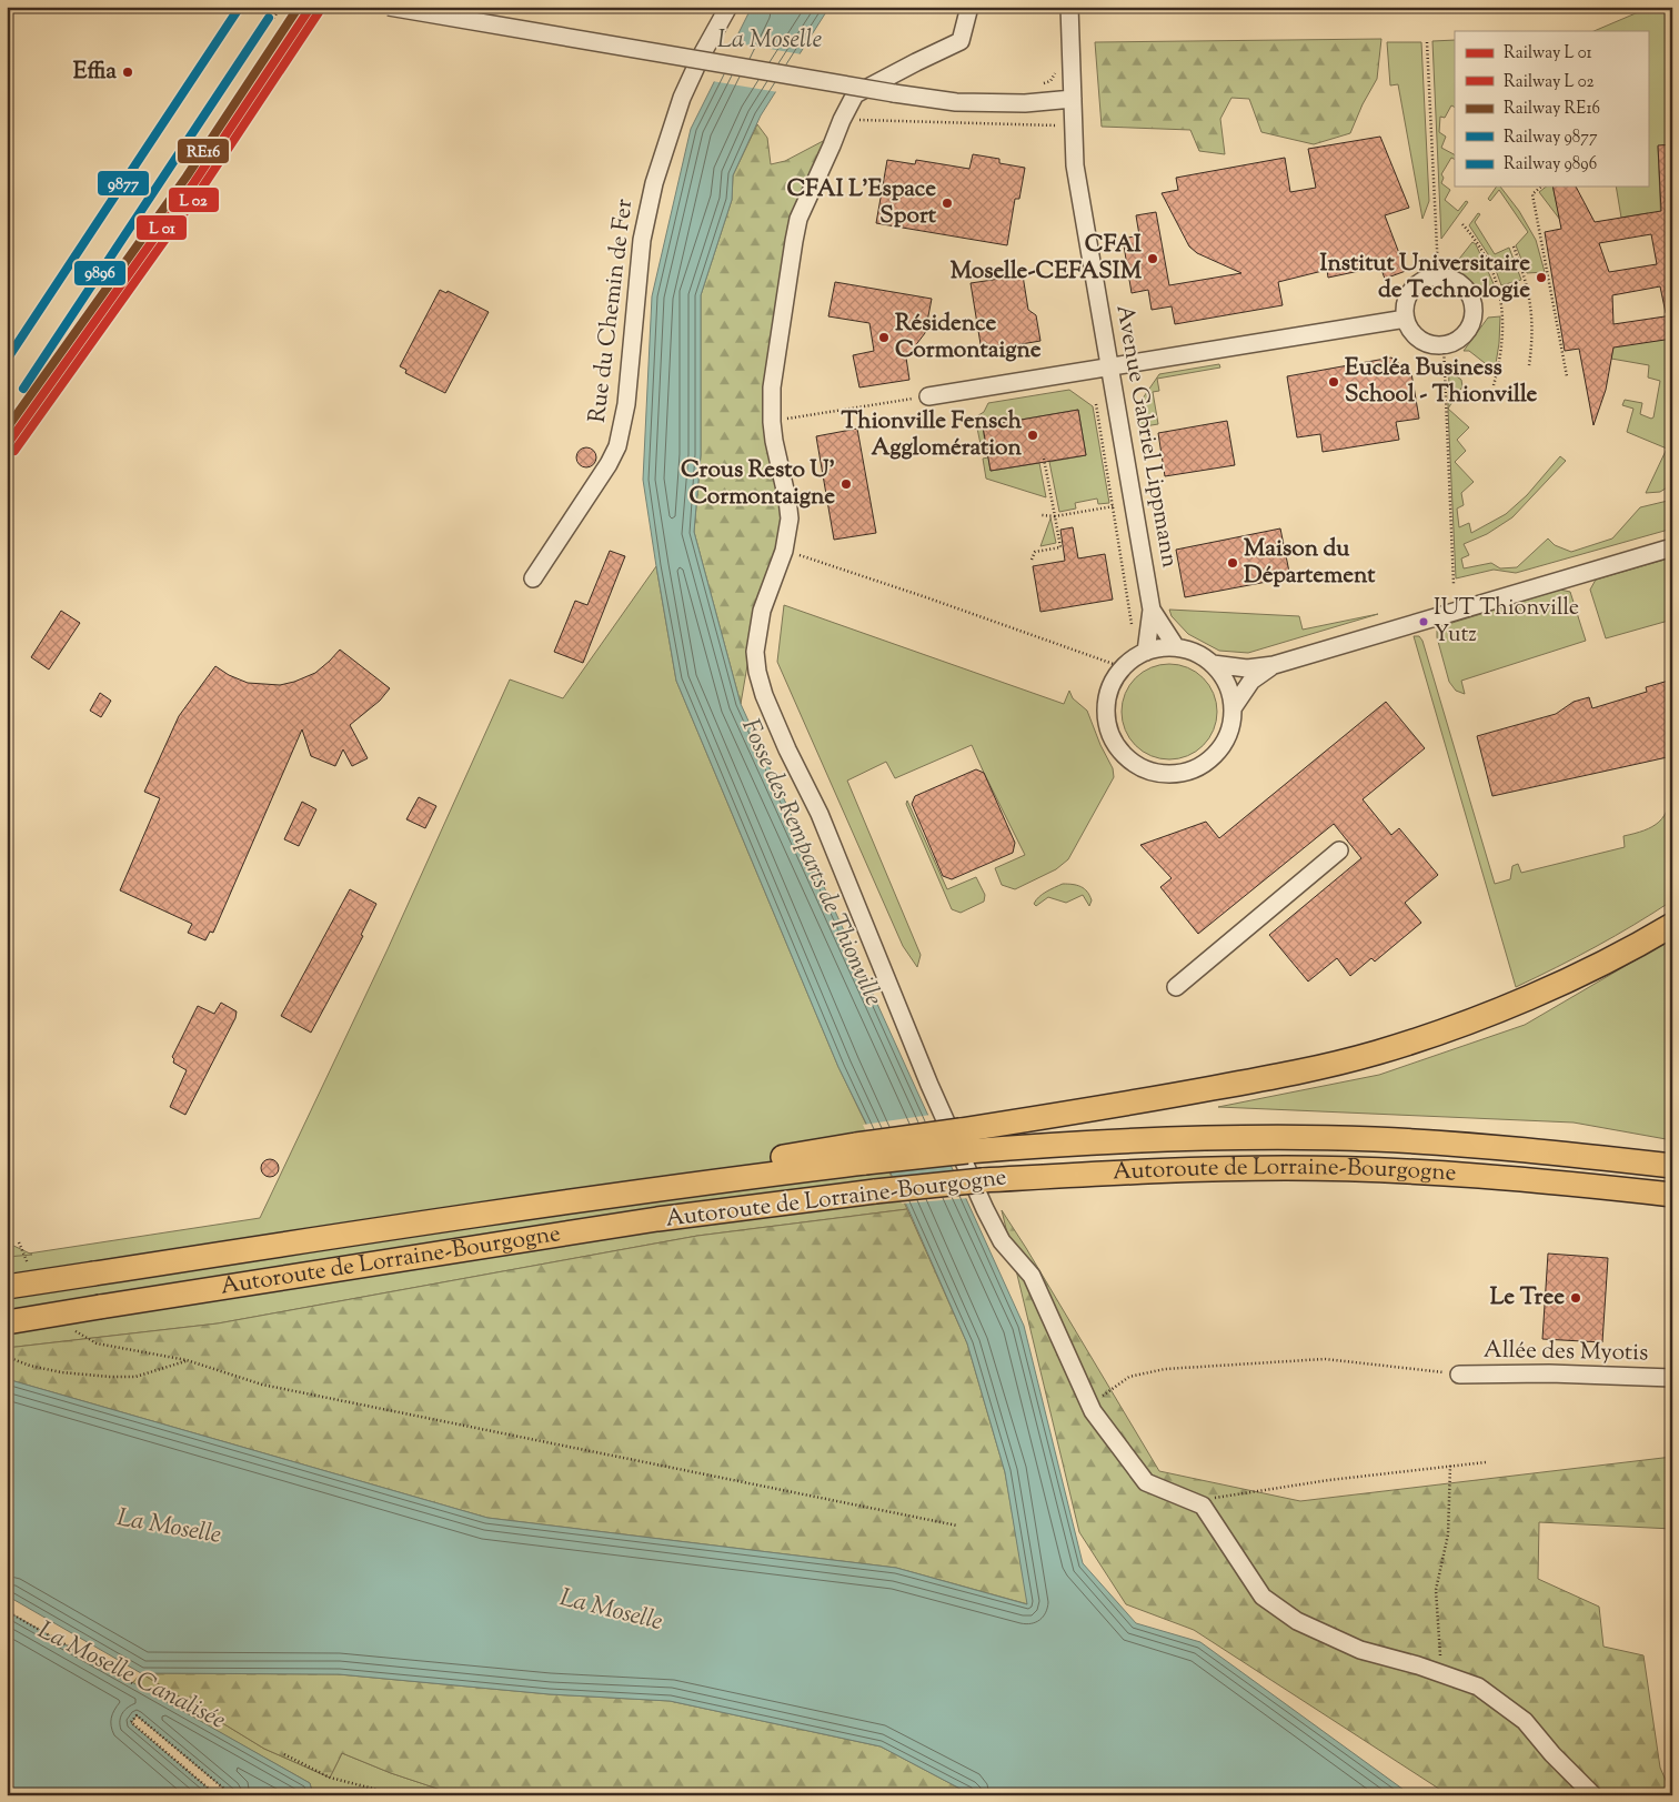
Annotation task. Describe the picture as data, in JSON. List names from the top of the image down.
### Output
{
  "streets": {
    "highway": ["Autoroute de Lorraine-Bourgogne"],
    "street": ["Rue du Chemin de Fer", "Avenue Gabriel Lippmann", "Allée des Myotis"]
  },
  "water": ["La Moselle", "Fosse des Remparts de Thionville", "La Moselle Canalisée"],
  "places": [
    "Effia",
    "CFAI L'Espace Sport",
    "CFAI Moselle-CEFASIM",
    "Institut Universitaire de Technologie",
    "Résidence Cormontaigne",
    "Eucléa Business School - Thionville",
    "Thionville Fensch Agglomération",
    "Crous Resto U' Cormontaigne",
    "Maison du Département",
    "IUT Thionville Yutz",
    "Le Tree"
  ],
  "lines": ["rail line RE16", "rail line 9877", "rail line 9896"],
  "legend": [
    "Railway L 01",
    "Railway L 02",
    "Railway RE16",
    "Railway 9877",
    "Railway 9896"
  ]
}
